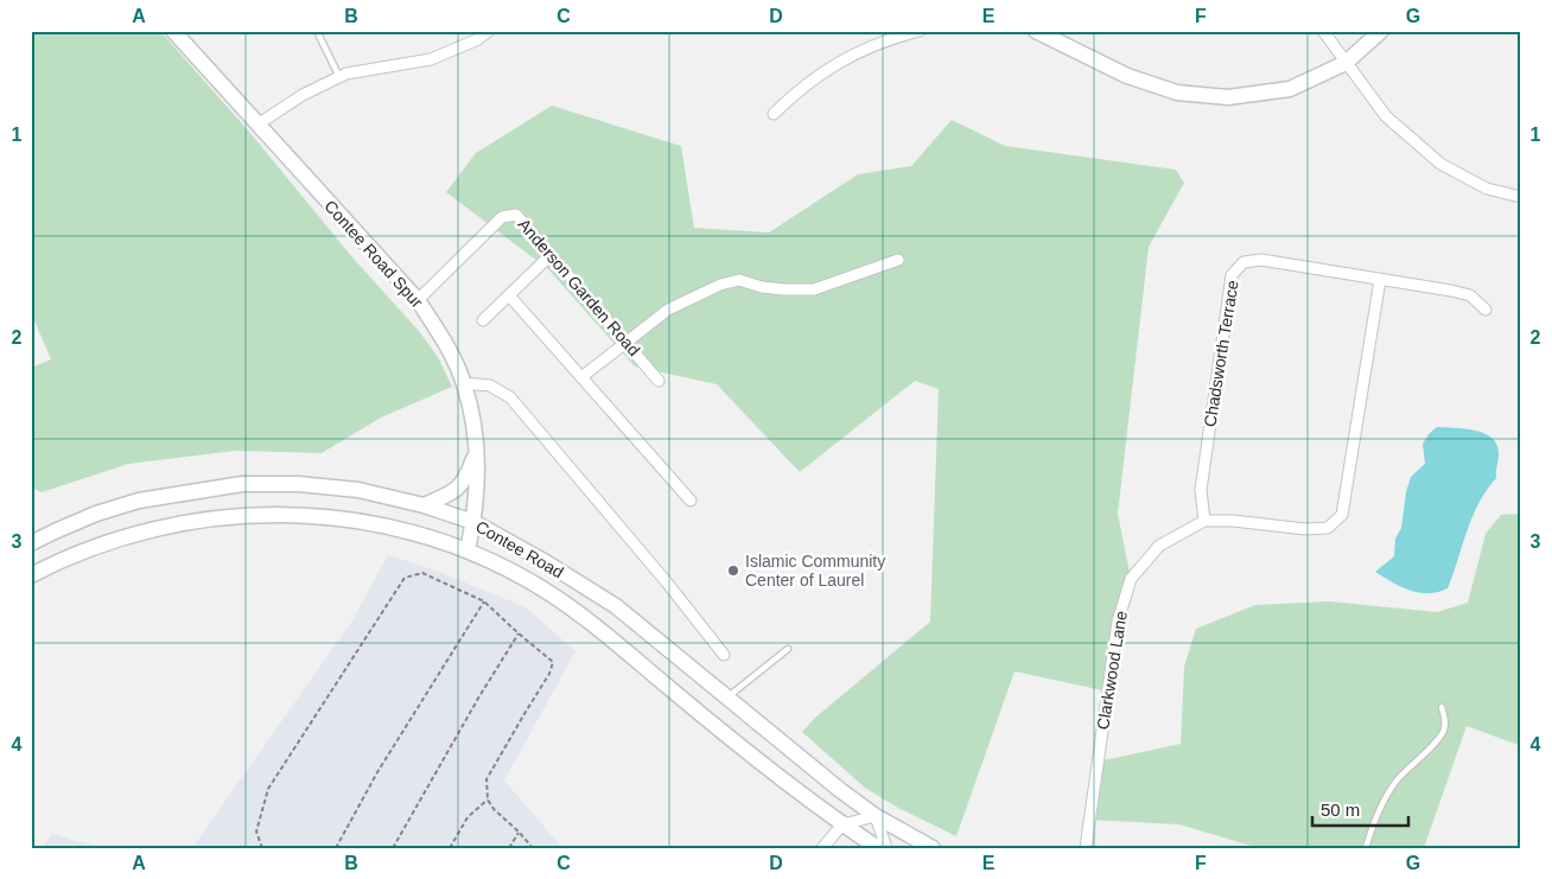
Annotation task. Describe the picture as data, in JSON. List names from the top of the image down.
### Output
{
  "streets": {
    "street": [
      "Contee Road Spur",
      "Anderson Garden Road",
      "Chadsworth Terrace",
      "Contee Road",
      "Clarkwood Lane"
    ]
  },
  "crossings": [
    ["Contee Road Spur", "Anderson Garden Road"],
    ["Contee Road Spur", "Contee Road"],
    ["Chadsworth Terrace", "Clarkwood Lane"]
  ],
  "places": ["Islamic Community Center of Laurel"],
  "scale_bar": "50 m",
  "grid": {
    "columns": [
      "A",
      "B",
      "C",
      "D",
      "E",
      "F",
      "G"
    ],
    "rows": [
      "1",
      "2",
      "3",
      "4"
    ]
  }
}
